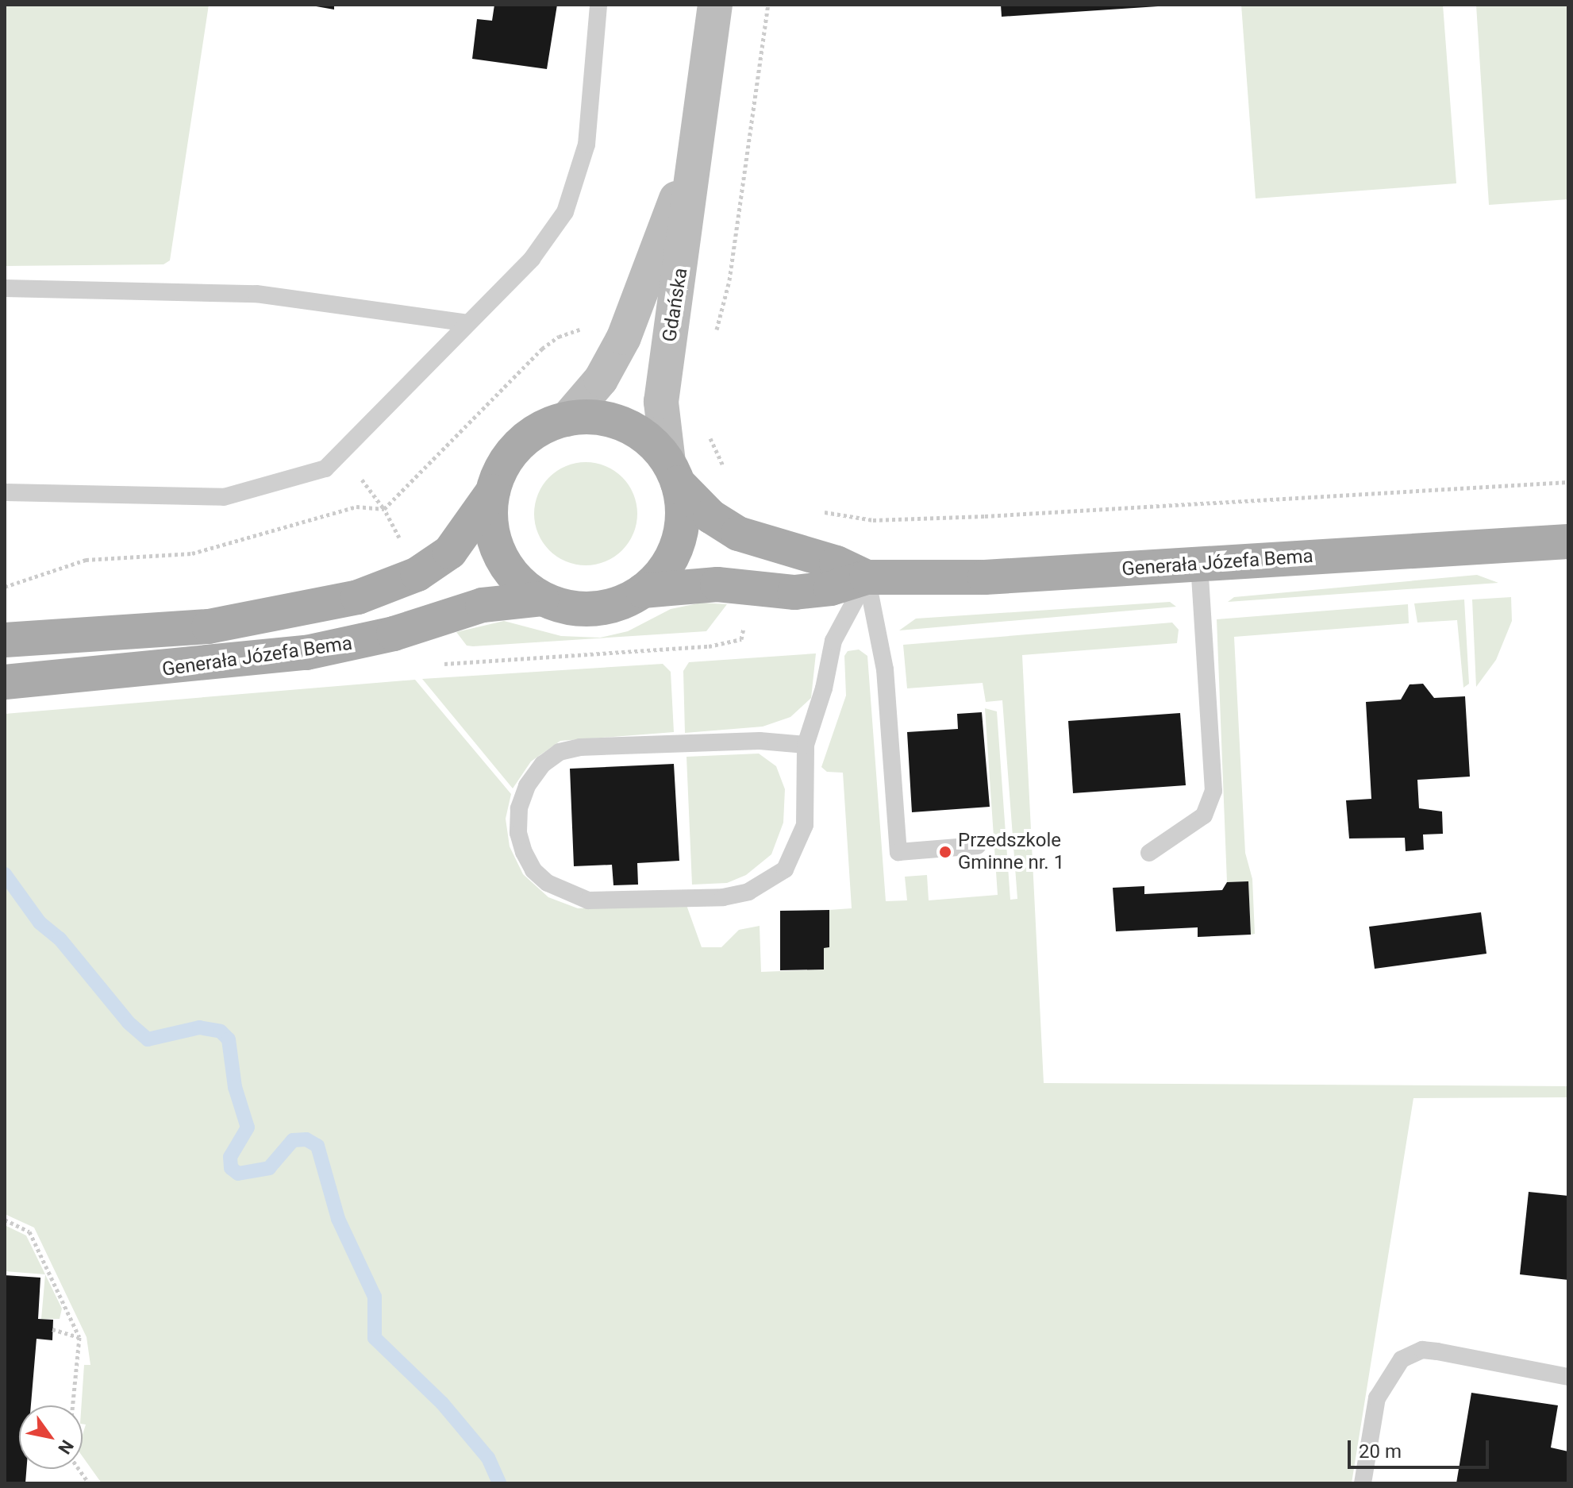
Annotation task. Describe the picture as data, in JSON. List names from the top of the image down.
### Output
{
  "streets": {
    "main road": ["Generała Józefa Bema"],
    "street": ["Gdańska"]
  },
  "crossings": [
    ["Gdańska", "Generała Józefa Bema"]
  ],
  "places": ["Przedszkole Gminne nr. 1"],
  "scale_bar": "20 m",
  "north": "bottom right"
}
